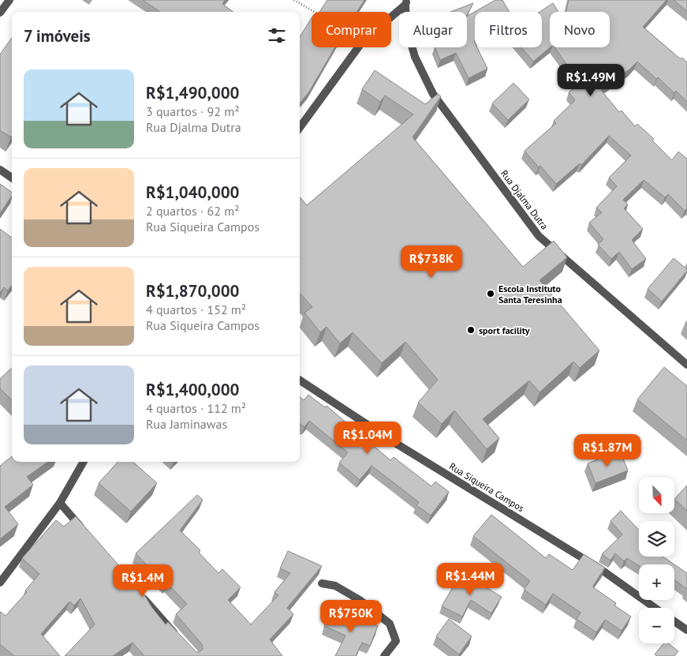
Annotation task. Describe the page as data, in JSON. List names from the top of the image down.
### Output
{
  "streets": {
    "street": ["Rua Djalma Dutra", "Rua Siqueira Campos"]
  },
  "places": ["Escola Instituto Santa Teresinha", "sport facility"],
  "north": "bottom right",
  "page": {
    "chip": [
      "Comprar",
      "Alugar",
      "Filtros",
      "Novo"
    ],
    "heading": "7 imóveis",
    "list": [
      {
        "name": "R$1,490,000",
        "note": "3 quartos · 92 m² · Rua Djalma Dutra"
      },
      {
        "name": "R$1,040,000",
        "note": "2 quartos · 62 m² · Rua Siqueira Campos"
      },
      {
        "name": "R$1,870,000",
        "note": "4 quartos · 152 m² · Rua Siqueira Campos"
      },
      {
        "name": "R$1,400,000",
        "note": "4 quartos · 112 m² · Rua Jaminawas"
      }
    ],
    "price": [
      "R$1.49M",
      "R$738K",
      "R$1.04M",
      "R$1.87M",
      "R$1.44M",
      "R$1.4M",
      "R$750K"
    ],
    "map_buttons": ["+", "−"]
  }
}
